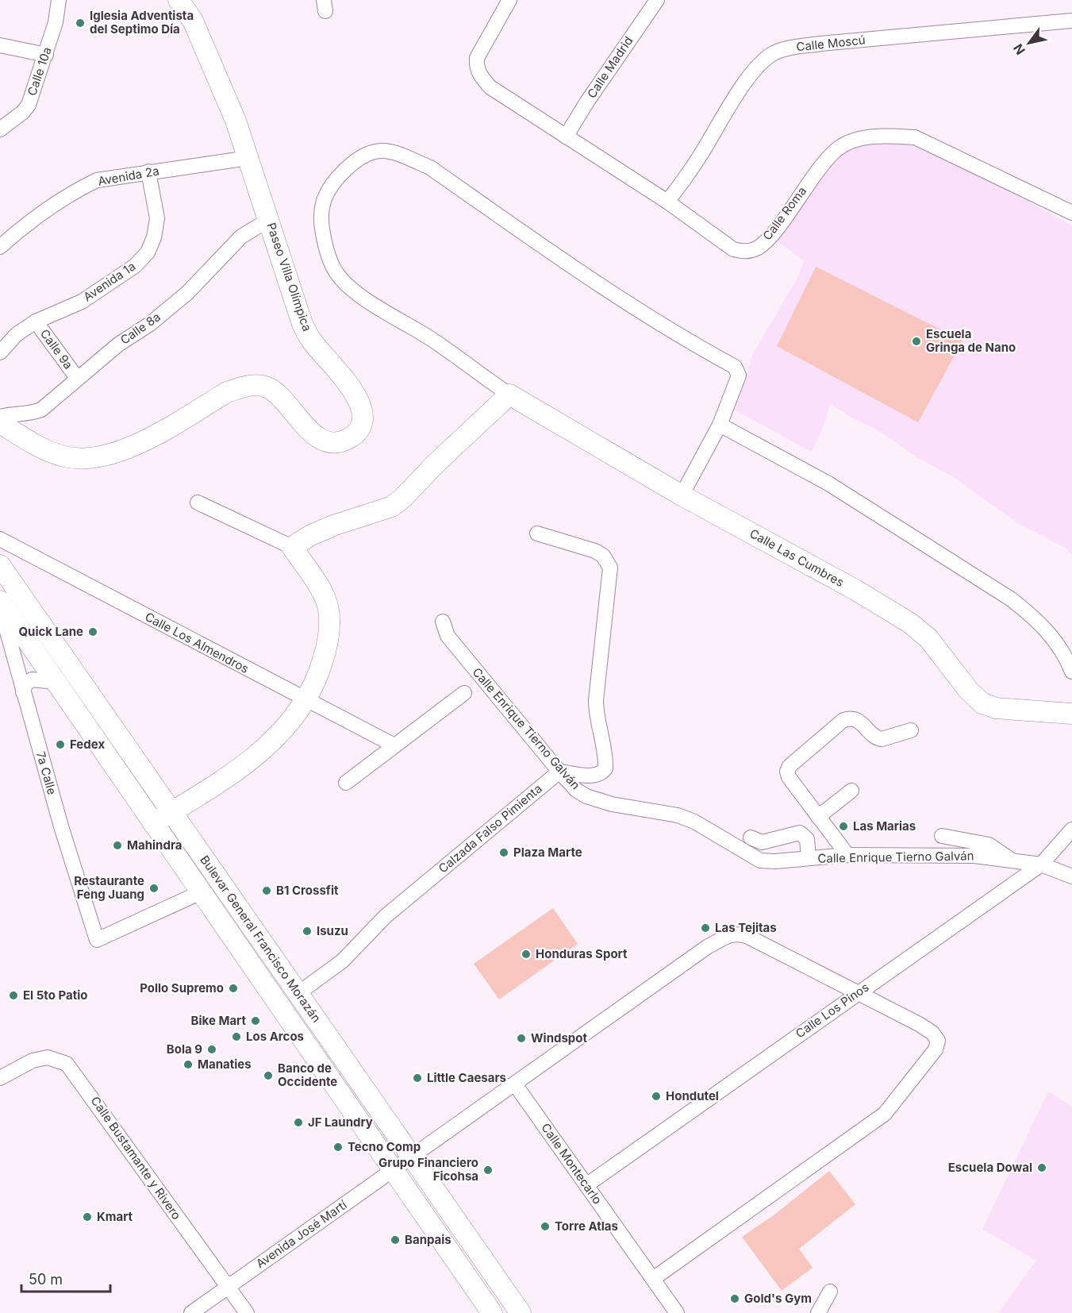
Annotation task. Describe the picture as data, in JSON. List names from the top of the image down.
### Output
{
  "streets": {
    "main road": ["Paseo Villa Olímpica", "Calle Las Cumbres", "Bulevar General Francisco Morazán"],
    "street": [
      "Calle Moscú",
      "Calle Madrid",
      "Calle 10a",
      "Avenida 2a",
      "Calle Roma",
      "Avenida 1a",
      "Calle 8a",
      "Calle 9a",
      "Calle Los Almendros",
      "Calle Enrique Tierno Galván",
      "7a Calle",
      "Calzada Falso Pimienta",
      "Calle Los Pinos",
      "Calle Bustamante y Rivero",
      "Calle Montecarlo",
      "Avenida José Martí"
    ]
  },
  "crossings": [
    ["Calle Moscú", "Calle Roma"],
    ["Calle Madrid", "Calle Roma"],
    ["Avenida 2a", "Paseo Villa Olímpica"],
    ["Avenida 2a", "Avenida 1a"],
    ["Paseo Villa Olímpica", "Calle 8a"],
    ["Avenida 1a", "Calle 9a"],
    ["Calle 8a", "Calle 9a"],
    ["Calle Enrique Tierno Galván", "Calzada Falso Pimienta"],
    ["Calle Enrique Tierno Galván", "Calle Los Pinos"],
    ["7a Calle", "Bulevar General Francisco Morazán"],
    ["Calzada Falso Pimienta", "Bulevar General Francisco Morazán"],
    ["Bulevar General Francisco Morazán", "Avenida José Martí"],
    ["Calle Los Pinos", "Calle Montecarlo"],
    ["Calle Los Pinos", "Avenida José Martí"],
    ["Calle Bustamante y Rivero", "Avenida José Martí"],
    ["Calle Montecarlo", "Avenida José Martí"]
  ],
  "places": [
    "Iglesia Adventista del Septimo Día",
    "Escuela Gringa de Nano",
    "Quick Lane",
    "Fedex",
    "Las Marias",
    "Mahindra",
    "Plaza Marte",
    "Restaurante Feng Juang",
    "B1 Crossfit",
    "Las Tejitas",
    "Isuzu",
    "Honduras Sport",
    "Pollo Supremo",
    "El 5to Patio",
    "Bike Mart",
    "Los Arcos",
    "Windspot",
    "Bola 9",
    "Manaties",
    "Banco de Occidente",
    "Little Caesars",
    "Hondutel",
    "JF Laundry",
    "Tecno Comp",
    "Escuela Dowal",
    "Grupo Financiero Ficohsa",
    "Kmart",
    "Torre Atlas",
    "Banpais",
    "Gold's Gym"
  ],
  "scale_bar": "50 m",
  "north": "bottom left"
}
